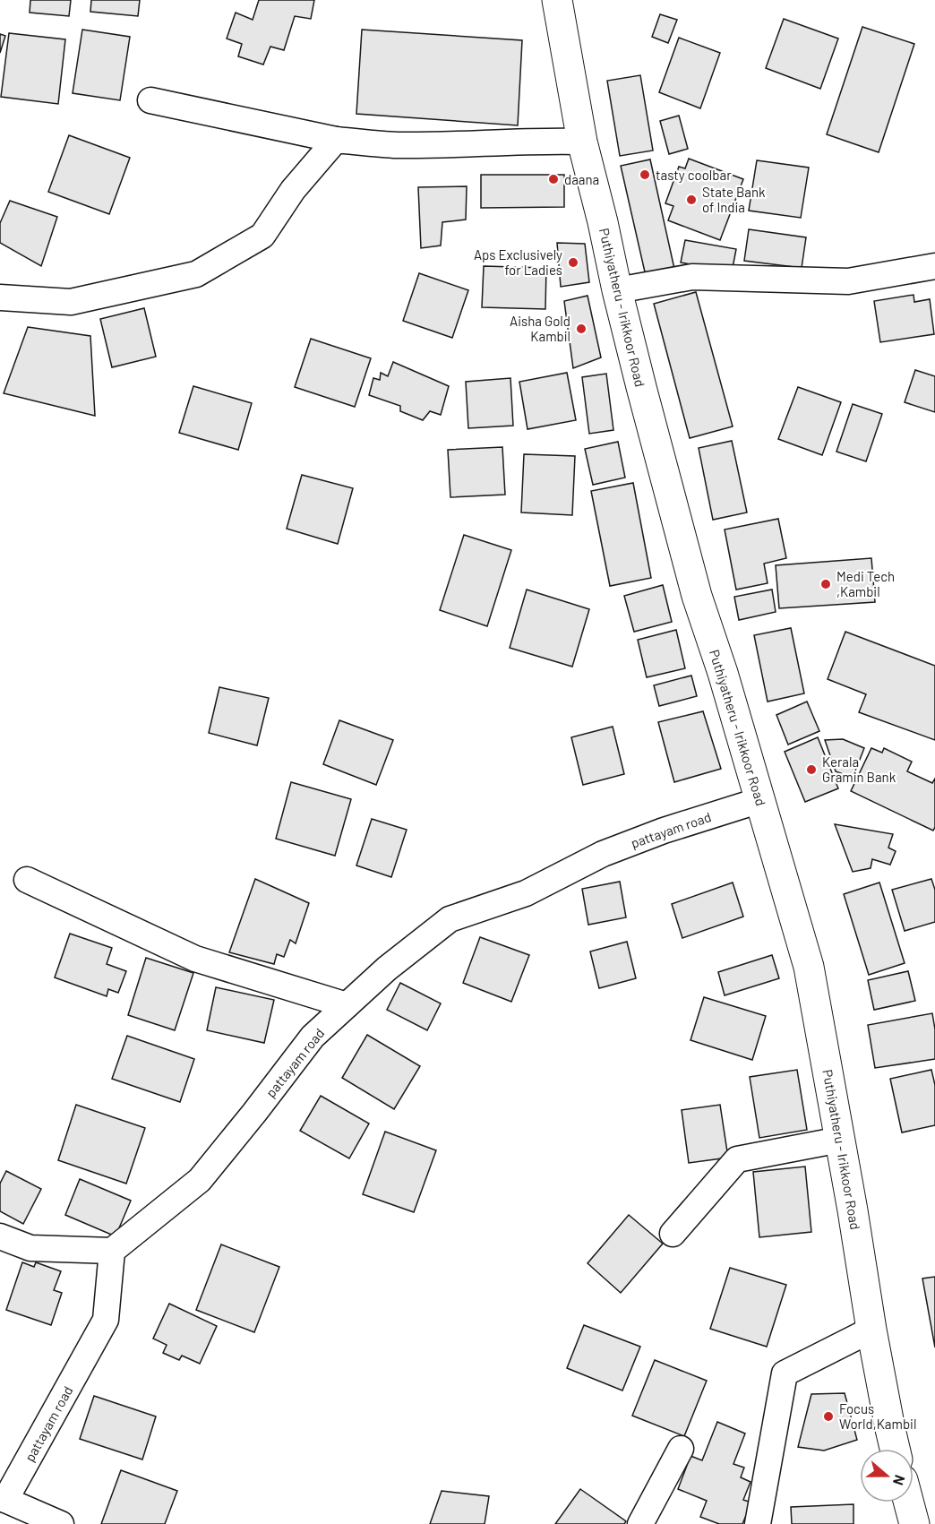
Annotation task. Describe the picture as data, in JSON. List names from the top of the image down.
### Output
{
  "streets": {
    "main road": ["Puthiyatheru - Irikkoor Road"],
    "street": ["pattayam road"]
  },
  "crossings": [
    ["Puthiyatheru - Irikkoor Road", "pattayam road"]
  ],
  "places": [
    "tasty coolbar",
    "daana",
    "State Bank of India",
    "Aps Exclusively for Ladies",
    "Aisha Gold Kambil",
    "Medi Tech ,Kambil",
    "Kerala Gramin Bank",
    "Focus World,Kambil"
  ],
  "north": "right"
}
